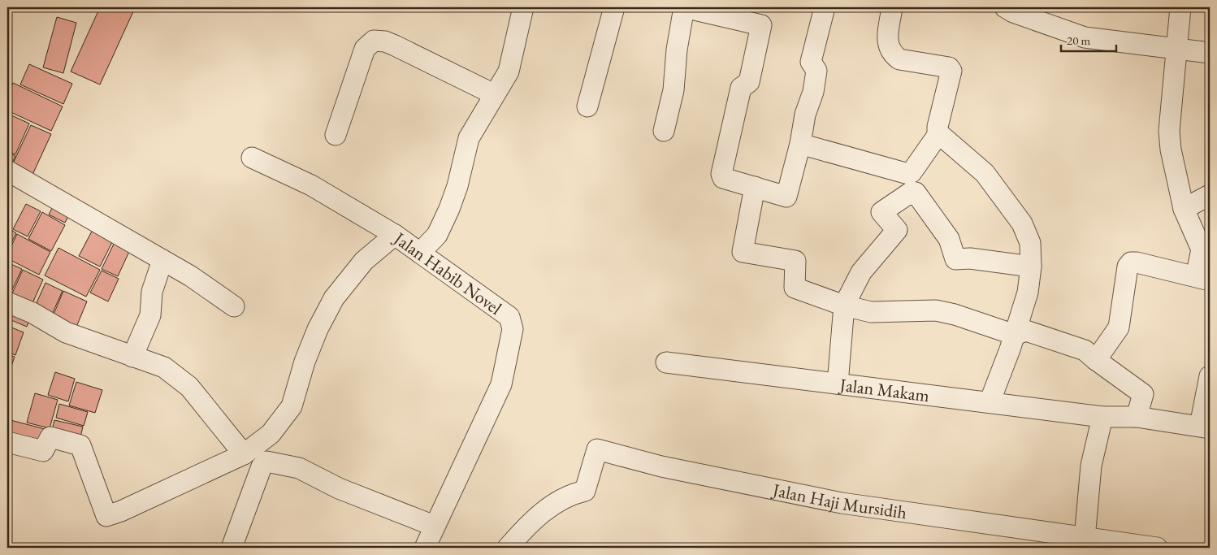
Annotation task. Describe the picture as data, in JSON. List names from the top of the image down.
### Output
{
  "streets": {
    "street": ["Jalan Habib Novel", "Jalan Makam", "Jalan Haji Mursidih"]
  },
  "scale_bar": "20 m"
}
